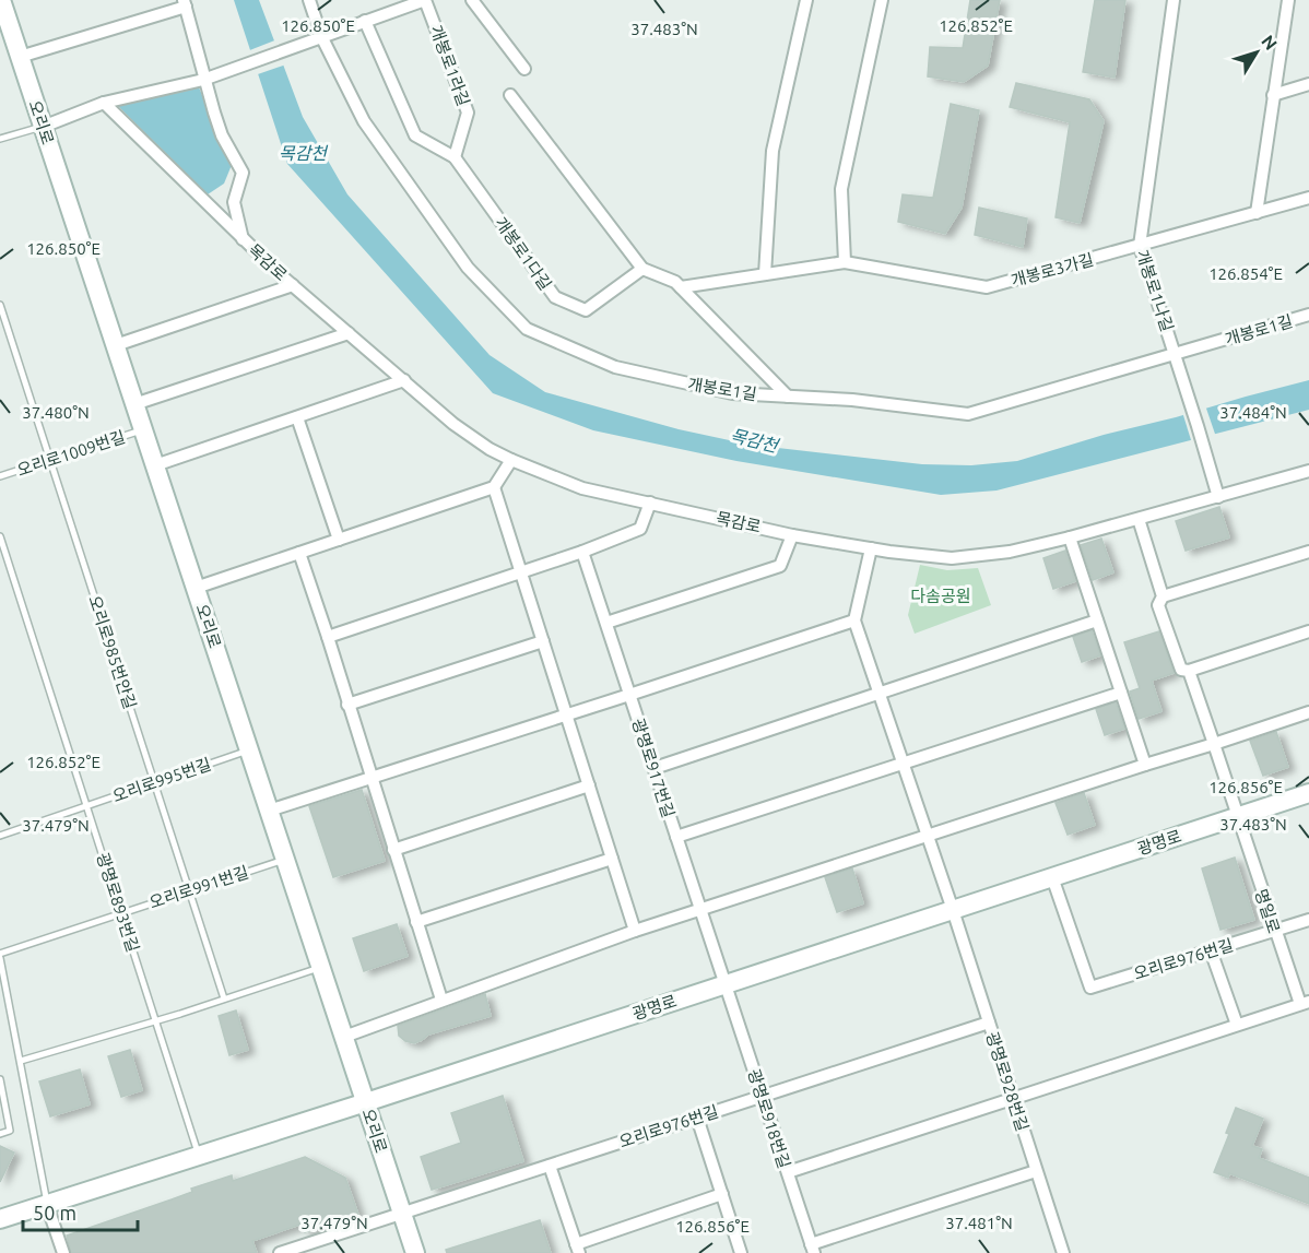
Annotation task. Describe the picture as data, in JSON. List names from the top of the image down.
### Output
{
  "streets": {
    "main road": ["오리로", "광명로"],
    "street": [
      "개봉로1라길",
      "개봉로1다길",
      "목감로",
      "개봉로3가길",
      "개봉로1나길",
      "개봉로1길",
      "광명로917번길",
      "명일로",
      "오리로976번길",
      "광명로928번길",
      "광명로918번길"
    ],
    "lane": [
      "오리로1009번길",
      "오리로985번안길",
      "오리로995번길",
      "오리로991번길",
      "광명로893번길"
    ]
  },
  "crossings": [
    ["개봉로1라길", "개봉로1다길"],
    ["개봉로1라길", "목감로"],
    ["개봉로1라길", "개봉로1길"],
    ["오리로", "오리로1009번길"],
    ["오리로", "오리로995번길"],
    ["오리로", "광명로"],
    ["오리로", "오리로991번길"],
    ["오리로", "오리로976번길"],
    ["목감로", "개봉로1나길"],
    ["개봉로3가길", "개봉로1나길"],
    ["개봉로1나길", "개봉로1길"],
    ["오리로1009번길", "오리로985번안길"],
    ["오리로985번안길", "오리로995번길"],
    ["오리로985번안길", "오리로991번길"],
    ["광명로917번길", "광명로"],
    ["광명로917번길", "광명로918번길"],
    ["오리로995번길", "광명로893번길"],
    ["광명로", "광명로893번길"],
    ["광명로", "명일로"],
    ["광명로", "오리로976번길"],
    ["광명로", "광명로928번길"],
    ["광명로", "광명로918번길"],
    ["오리로991번길", "광명로893번길"],
    ["명일로", "오리로976번길"],
    ["오리로976번길", "광명로928번길"],
    ["오리로976번길", "광명로918번길"]
  ],
  "water": ["목감천"],
  "parks": ["다솜공원"],
  "scale_bar": "50 m",
  "north": "top right",
  "coordinates": [
    "126.850°E",
    "126.852°E",
    "37.483°N",
    "126.854°E",
    "37.484°N",
    "37.480°N",
    "126.856°E",
    "37.479°N",
    "37.481°N"
  ]
}
